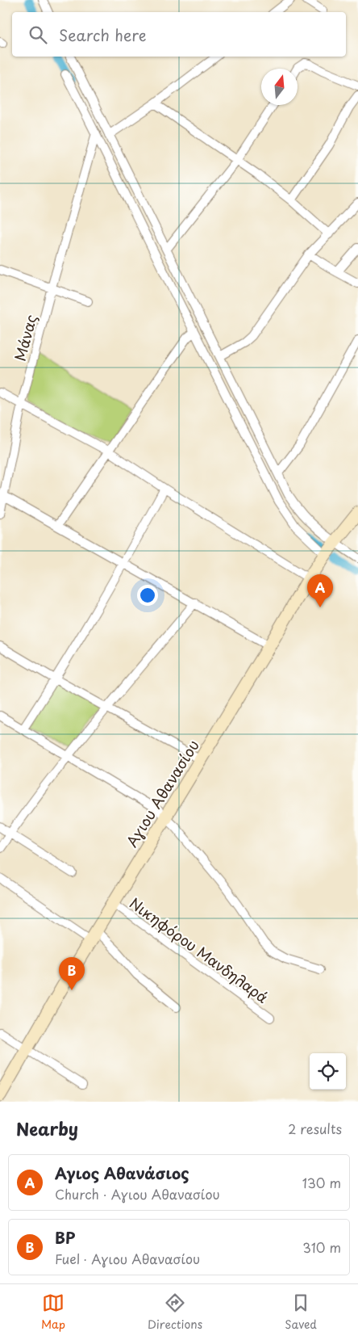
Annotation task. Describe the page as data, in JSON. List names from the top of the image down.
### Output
{
  "streets": {
    "main road": ["Αγιου Αθανασίου"],
    "street": ["Μάνας", "Νικηφόρου Μανδηλαρά"]
  },
  "crossings": [
    ["Αγιου Αθανασίου", "Νικηφόρου Μανδηλαρά"]
  ],
  "north": "top",
  "page": {
    "search": "Search here",
    "pins": ["A", "B"],
    "heading": ["Nearby", "2 results"],
    "list": [
      {
        "mark": "A",
        "name": "Αγιος Αθανάσιος",
        "note": "Church · Αγιου Αθανασίου",
        "value": "130 m"
      },
      {
        "mark": "B",
        "name": "BP",
        "note": "Fuel · Αγιου Αθανασίου",
        "value": "310 m"
      }
    ],
    "nav": ["Map", "Directions", "Saved"]
  }
}
